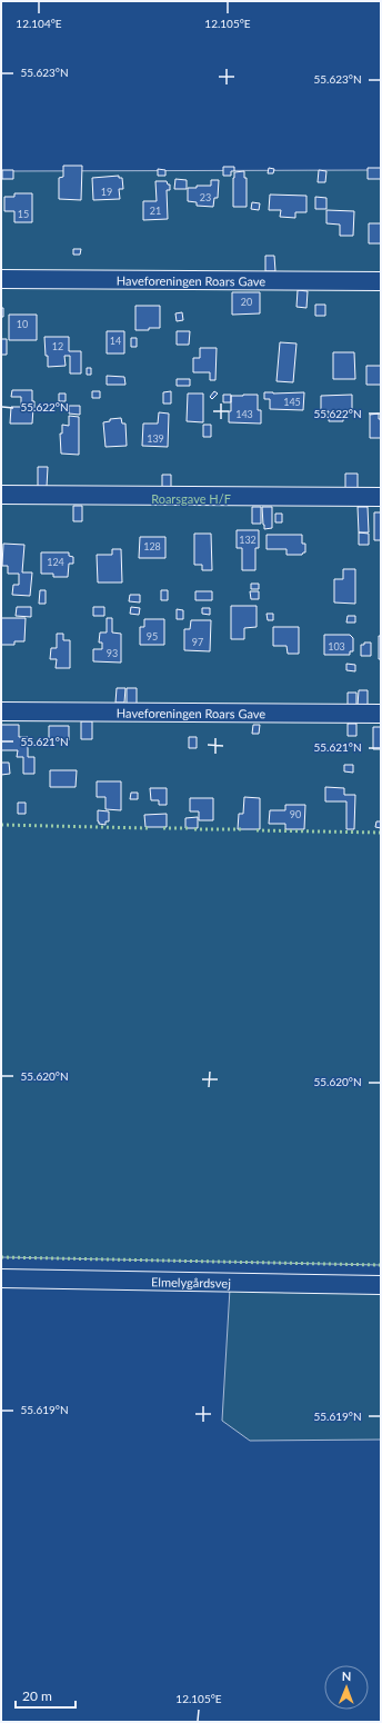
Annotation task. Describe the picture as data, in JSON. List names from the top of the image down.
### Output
{
  "streets": {
    "street": ["Haveforeningen Roars Gave", "Elmelygårdsvej"]
  },
  "parks": ["Roarsgave H/F"],
  "house_numbers": [
    "19",
    "23",
    "21",
    "15",
    "20",
    "10",
    "14",
    "12",
    "145",
    "143",
    "139",
    "132",
    "128",
    "124",
    "95",
    "97",
    "103",
    "93",
    "90"
  ],
  "scale_bar": "20 m",
  "north": "top",
  "coordinates": [
    "12.104°E",
    "12.105°E",
    "55.623°N",
    "55.622°N",
    "55.621°N",
    "55.620°N",
    "55.619°N"
  ]
}
